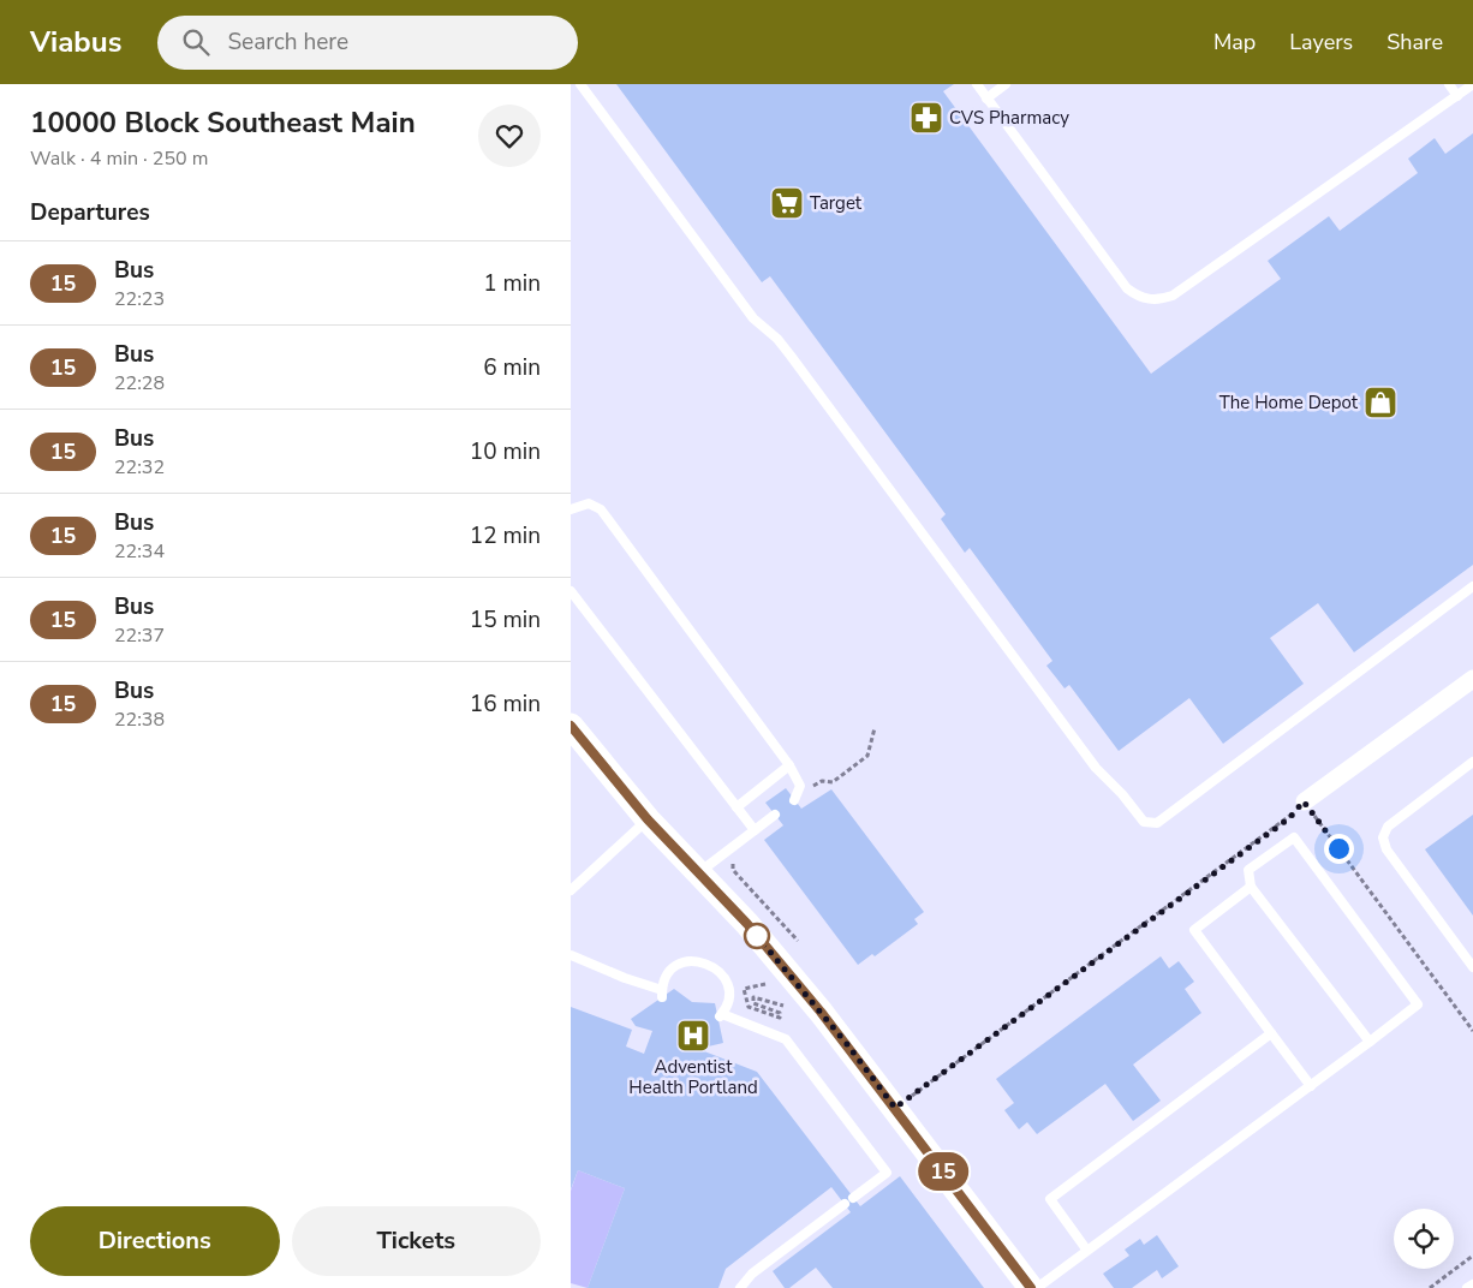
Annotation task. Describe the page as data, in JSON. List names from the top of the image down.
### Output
{
  "places": {
    "pharmacy": ["CVS Pharmacy"],
    "supermarket": ["Target"],
    "shop": ["The Home Depot"],
    "hospital": ["Adventist Health Portland"]
  },
  "lines": ["bus line 15"],
  "page": {
    "header": "Viabus",
    "search": "Search here",
    "nav": ["Map", "Layers", "Share"],
    "heading": [
      ["10000 Block Southeast Main", "Walk · 4 min · 250 m"],
      "Departures"
    ],
    "on_map": "15",
    "list": [
      {
        "mark": "15",
        "name": "Bus",
        "note": "22:23",
        "value": "1 min"
      },
      {
        "mark": "15",
        "name": "Bus",
        "note": "22:28",
        "value": "6 min"
      },
      {
        "mark": "15",
        "name": "Bus",
        "note": "22:32",
        "value": "10 min"
      },
      {
        "mark": "15",
        "name": "Bus",
        "note": "22:34",
        "value": "12 min"
      },
      {
        "mark": "15",
        "name": "Bus",
        "note": "22:37",
        "value": "15 min"
      },
      {
        "mark": "15",
        "name": "Bus",
        "note": "22:38",
        "value": "16 min"
      }
    ],
    "buttons": ["Directions", "Tickets"]
  }
}
